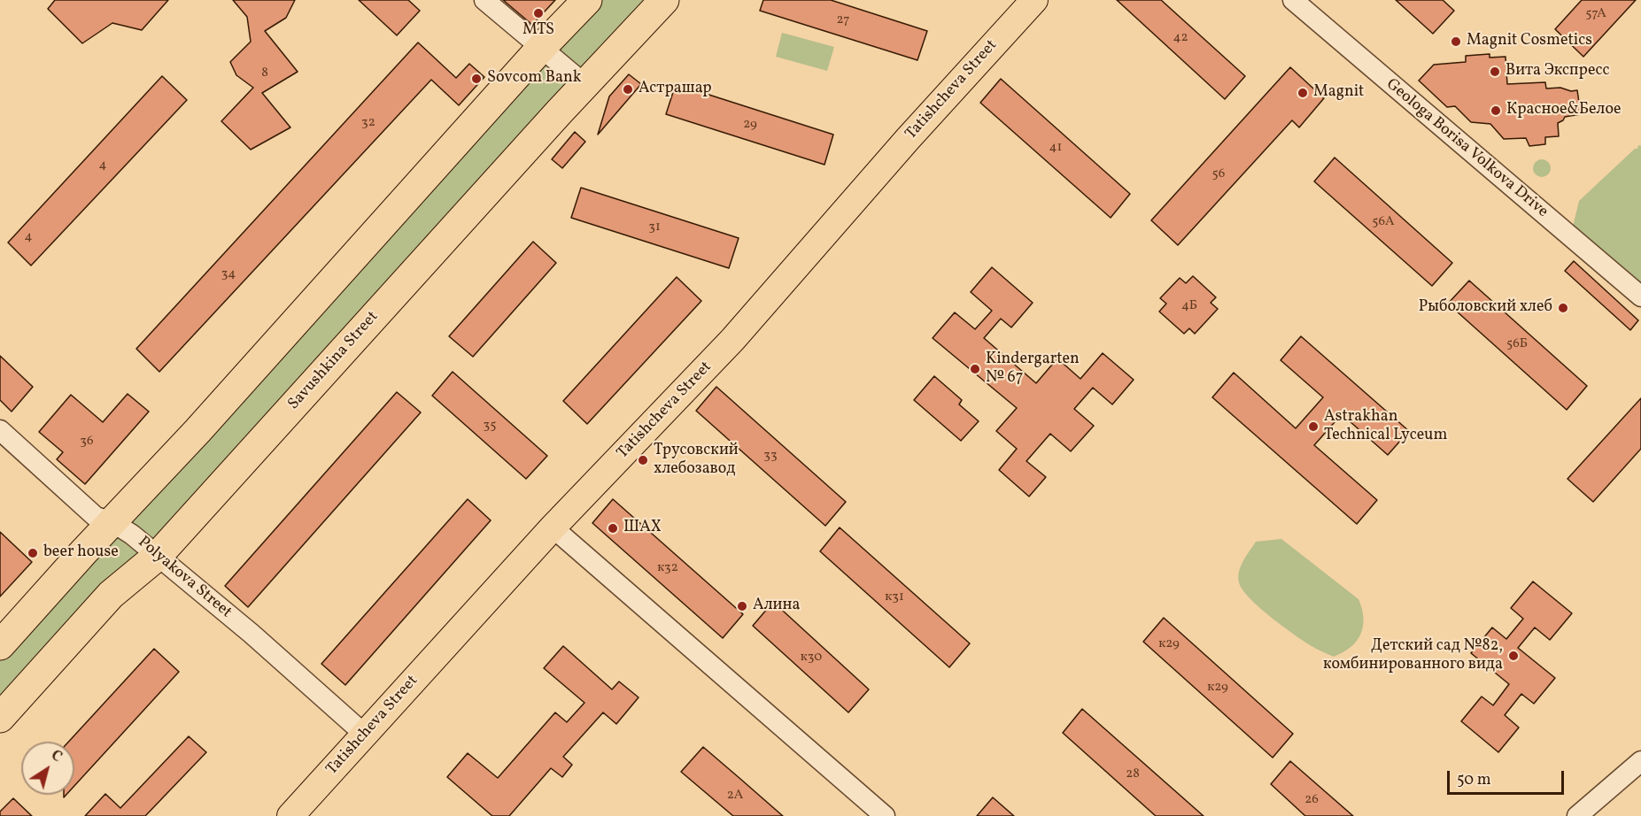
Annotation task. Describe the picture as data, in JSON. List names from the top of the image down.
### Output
{
  "streets": {
    "highway": ["Savushkina Street"],
    "main road": ["Tatishcheva Street"],
    "street": ["Geologa Borisa Volkova Drive", "Polyakova Street"]
  },
  "crossings": [
    ["Tatishcheva Street", "Polyakova Street"],
    ["Savushkina Street", "Polyakova Street"]
  ],
  "places": [
    "MTS",
    "Magnit Cosmetics",
    "Вита Экспресс",
    "Sovcom Bank",
    "Астрашар",
    "Magnit",
    "Красное&Белое",
    "Рыболовский хлеб",
    "Kindergarten № 67",
    "Astrakhan Technical Lyceum",
    "Трусовский хлебозавод",
    "ШАХ",
    "beer house",
    "Алина",
    "Детский сад №82, комбинированного вида"
  ],
  "house_numbers": [
    "57А",
    "27",
    "42",
    "8",
    "32",
    "29",
    "41",
    "4",
    "56",
    "56А",
    "31",
    "4",
    "34",
    "4Б",
    "56Б",
    "35",
    "36",
    "33",
    "к32",
    "к31",
    "к29",
    "к30",
    "к29",
    "28",
    "2А",
    "26"
  ],
  "scale_bar": "50 m",
  "north": "top right"
}
